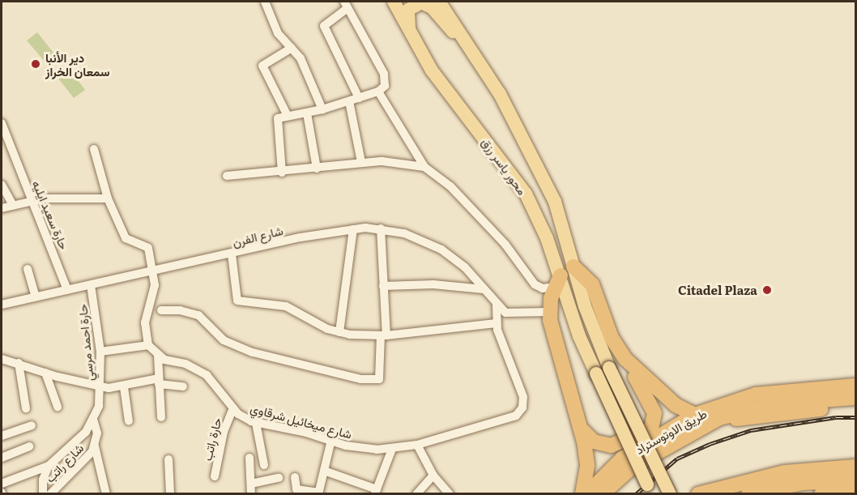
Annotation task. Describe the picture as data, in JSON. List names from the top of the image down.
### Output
{
  "streets": {
    "highway": ["طريق الاوتوستراد"],
    "main road": ["محور ياسر رزق"],
    "street": [
      "حارة سعيد ايليه",
      "شارع الفرن",
      "حارة احمد مرسي",
      "شارع ميخائيل شرقاوي",
      "حارة راتب",
      "شارع راتب"
    ]
  },
  "crossings": [
    ["حارة سعيد ايليه", "شارع الفرن"],
    ["شارع الفرن", "حارة احمد مرسي"],
    ["شارع الفرن", "شارع ميخائيل شرقاوي"],
    ["حارة احمد مرسي", "شارع راتب"],
    ["شارع ميخائيل شرقاوي", "حارة راتب"]
  ],
  "places": ["دير الأنبا سمعان الخراز", "Citadel Plaza"]
}
